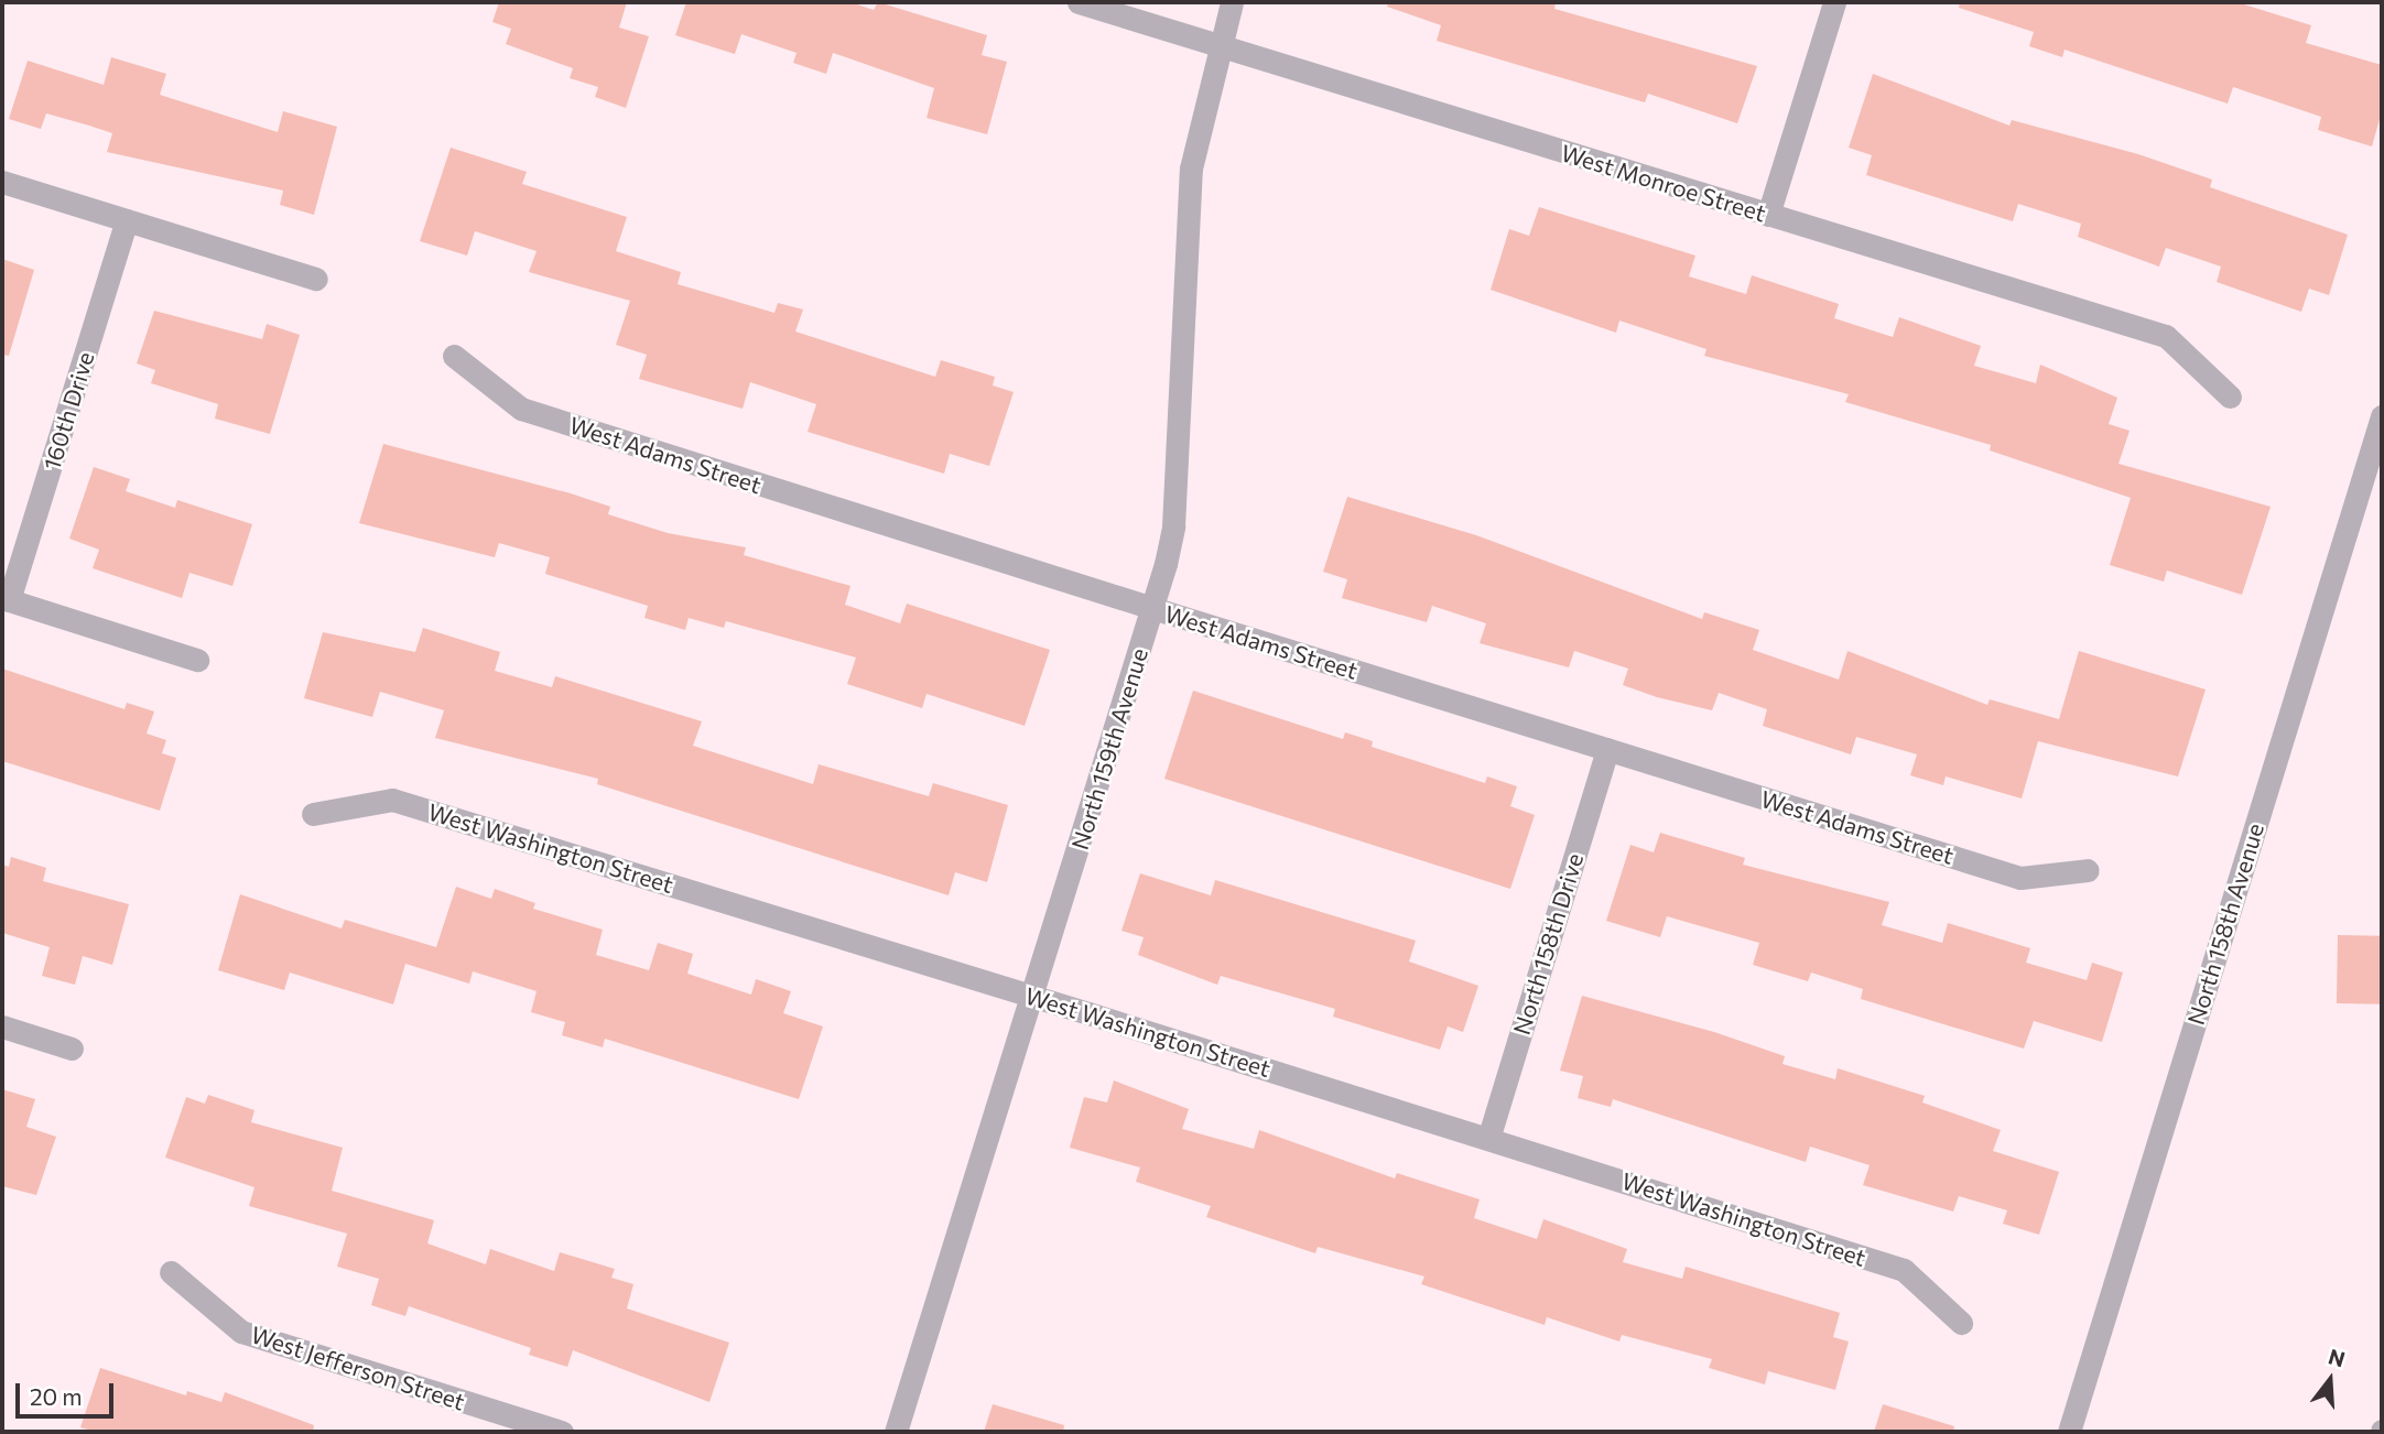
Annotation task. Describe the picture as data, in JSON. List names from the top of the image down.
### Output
{
  "streets": {
    "street": [
      "West Monroe Street",
      "160th Drive",
      "West Adams Street",
      "North 159th Avenue",
      "West Washington Street",
      "North 158th Avenue",
      "North 158th Drive",
      "West Jefferson Street"
    ]
  },
  "crossings": [
    ["West Monroe Street", "North 159th Avenue"],
    ["West Adams Street", "North 159th Avenue"],
    ["West Adams Street", "North 158th Drive"],
    ["North 159th Avenue", "West Washington Street"],
    ["West Washington Street", "North 158th Drive"]
  ],
  "scale_bar": "20 m",
  "north": "top"
}
